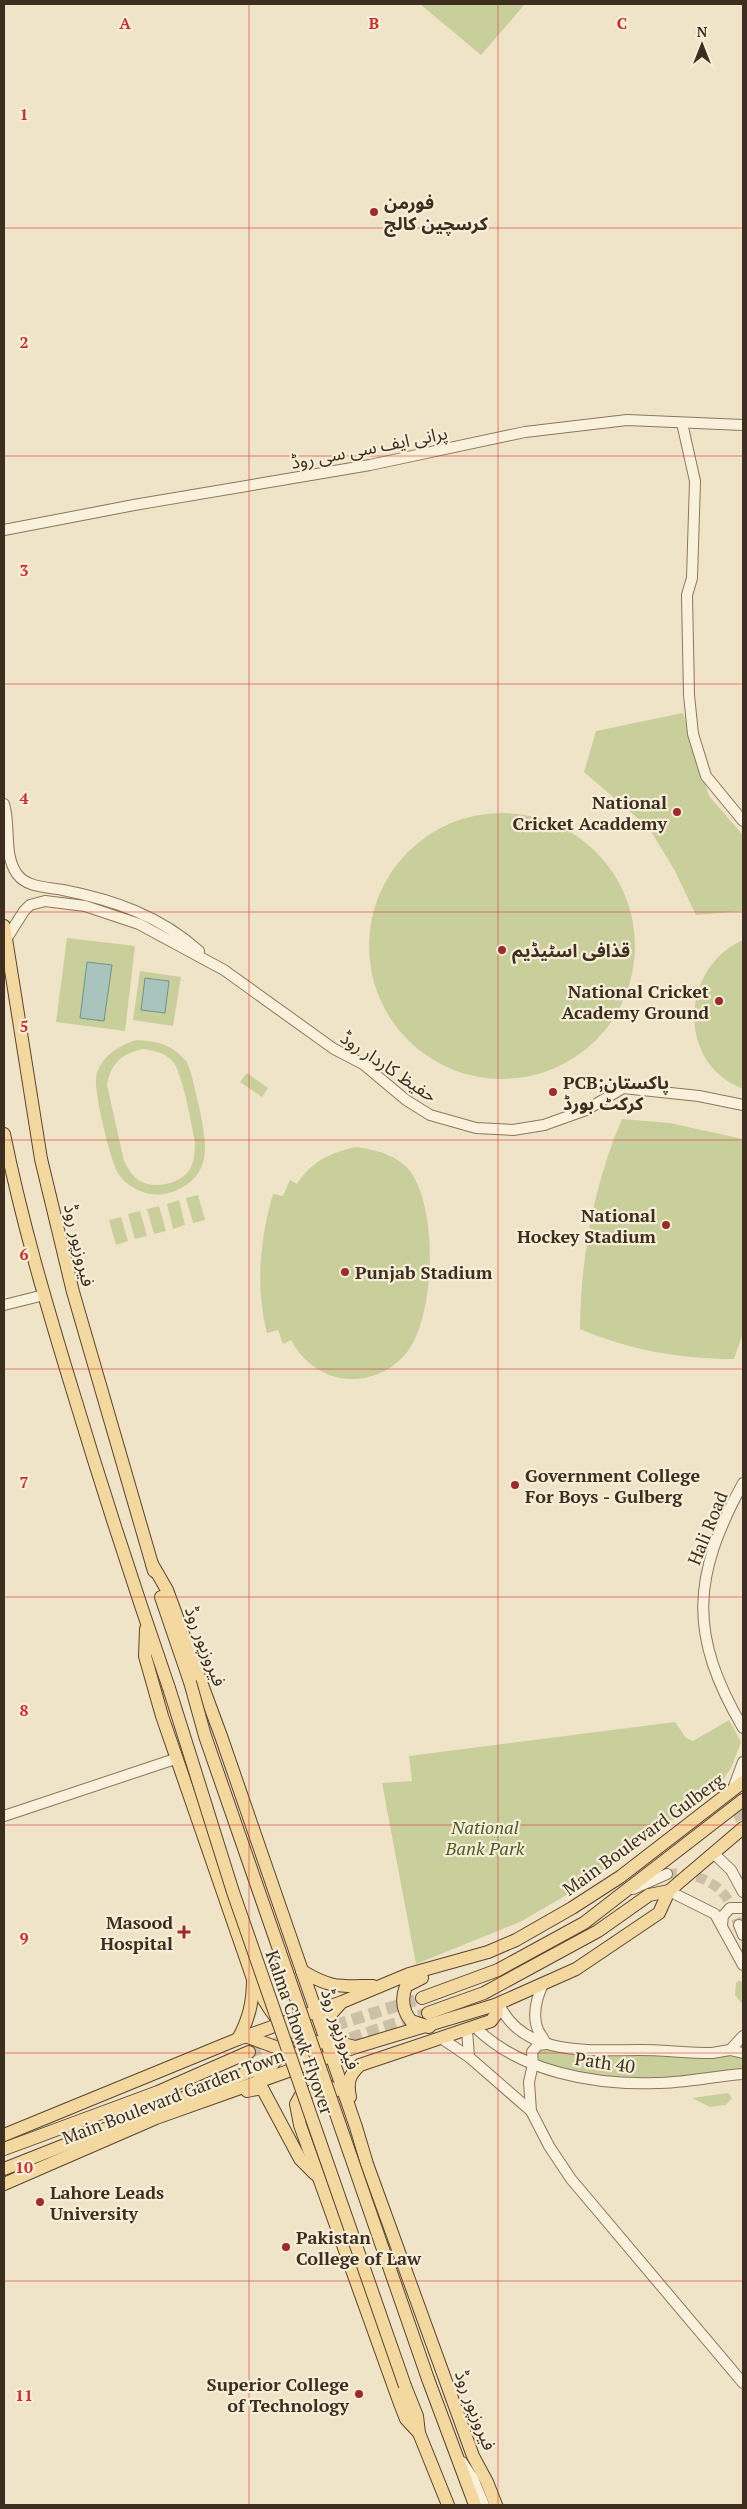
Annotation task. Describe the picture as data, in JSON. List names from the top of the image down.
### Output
{
  "streets": {
    "main road": [
      "فیروزپور روڈ",
      "Main Boulevard Gulberg",
      "Kalma Chowk Flyover",
      "Main Boulevard Garden Town"
    ],
    "street": [
      "پرانی ایف سی سی روڈ",
      "حفیظ کاردار روڈ",
      "Hali Road",
      "Path 40"
    ]
  },
  "crossings": [
    ["فیروزپور روڈ", "Kalma Chowk Flyover"],
    ["فیروزپور روڈ", "Main Boulevard Garden Town"],
    ["Main Boulevard Gulberg", "Main Boulevard Garden Town"]
  ],
  "parks": ["National Bank Park"],
  "places": {
    "other": [
      "فورمن کرسچین کالج",
      "National Cricket Acaddemy",
      "قذافی اسٹیڈیم",
      "National Cricket Academy Ground",
      "PCB;پاکستان کرکٹ بورڈ",
      "National Hockey Stadium",
      "Punjab Stadium",
      "Government College For Boys - Gulberg",
      "Lahore Leads University",
      "Pakistan College of Law",
      "Superior College of Technology"
    ],
    "health": ["Masood Hospital"]
  },
  "north": "top",
  "grid": {
    "columns": ["A", "B", "C"],
    "rows": [
      "1",
      "2",
      "3",
      "4",
      "5",
      "6",
      "7",
      "8",
      "9",
      "10",
      "11"
    ]
  }
}
